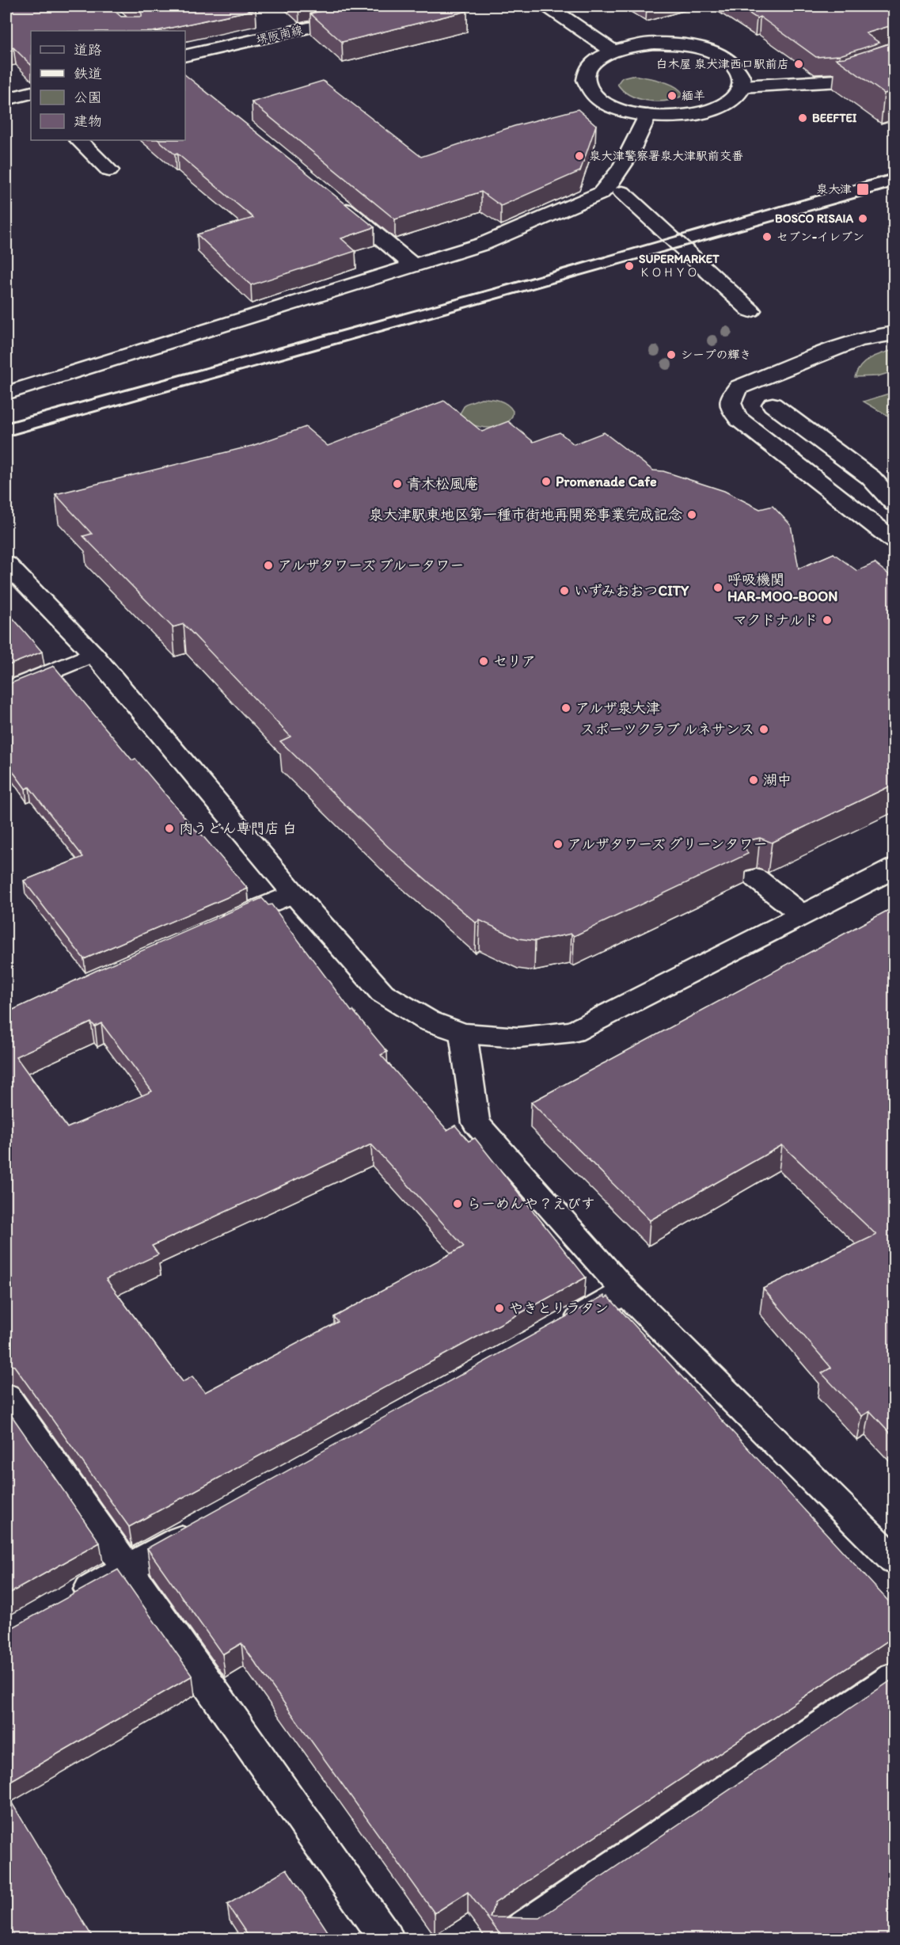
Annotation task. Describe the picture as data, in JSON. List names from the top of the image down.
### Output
{
  "streets": {
    "street": ["堺阪南線"]
  },
  "places": {
    "other": [
      "白木屋 泉大津西口駅前店",
      "緬羊",
      "BEEFTEI",
      "泉大津警察署泉大津駅前交番",
      "BOSCO RISAIA",
      "セブン-イレブン",
      "SUPERMARKET ＫＯＨＹＯ",
      "シープの輝き",
      "Promenade Cafe",
      "青木松風庵",
      "泉大津駅東地区第一種市街地再開発事業完成記念",
      "アルザタワーズ ブルータワー",
      "呼吸機関 HAR-MOO-BOON",
      "いずみおおつCITY",
      "マクドナルド",
      "セリア",
      "アルザ泉大津",
      "スポーツクラブ ルネサンス",
      "湖中",
      "肉うどん専門店 白",
      "アルザタワーズ グリーンタワー",
      "らーめんや？えびす",
      "やきとりラタン"
    ],
    "transit": ["泉大津"]
  },
  "legend": [
    "道路",
    "鉄道",
    "公園",
    "建物"
  ]
}
